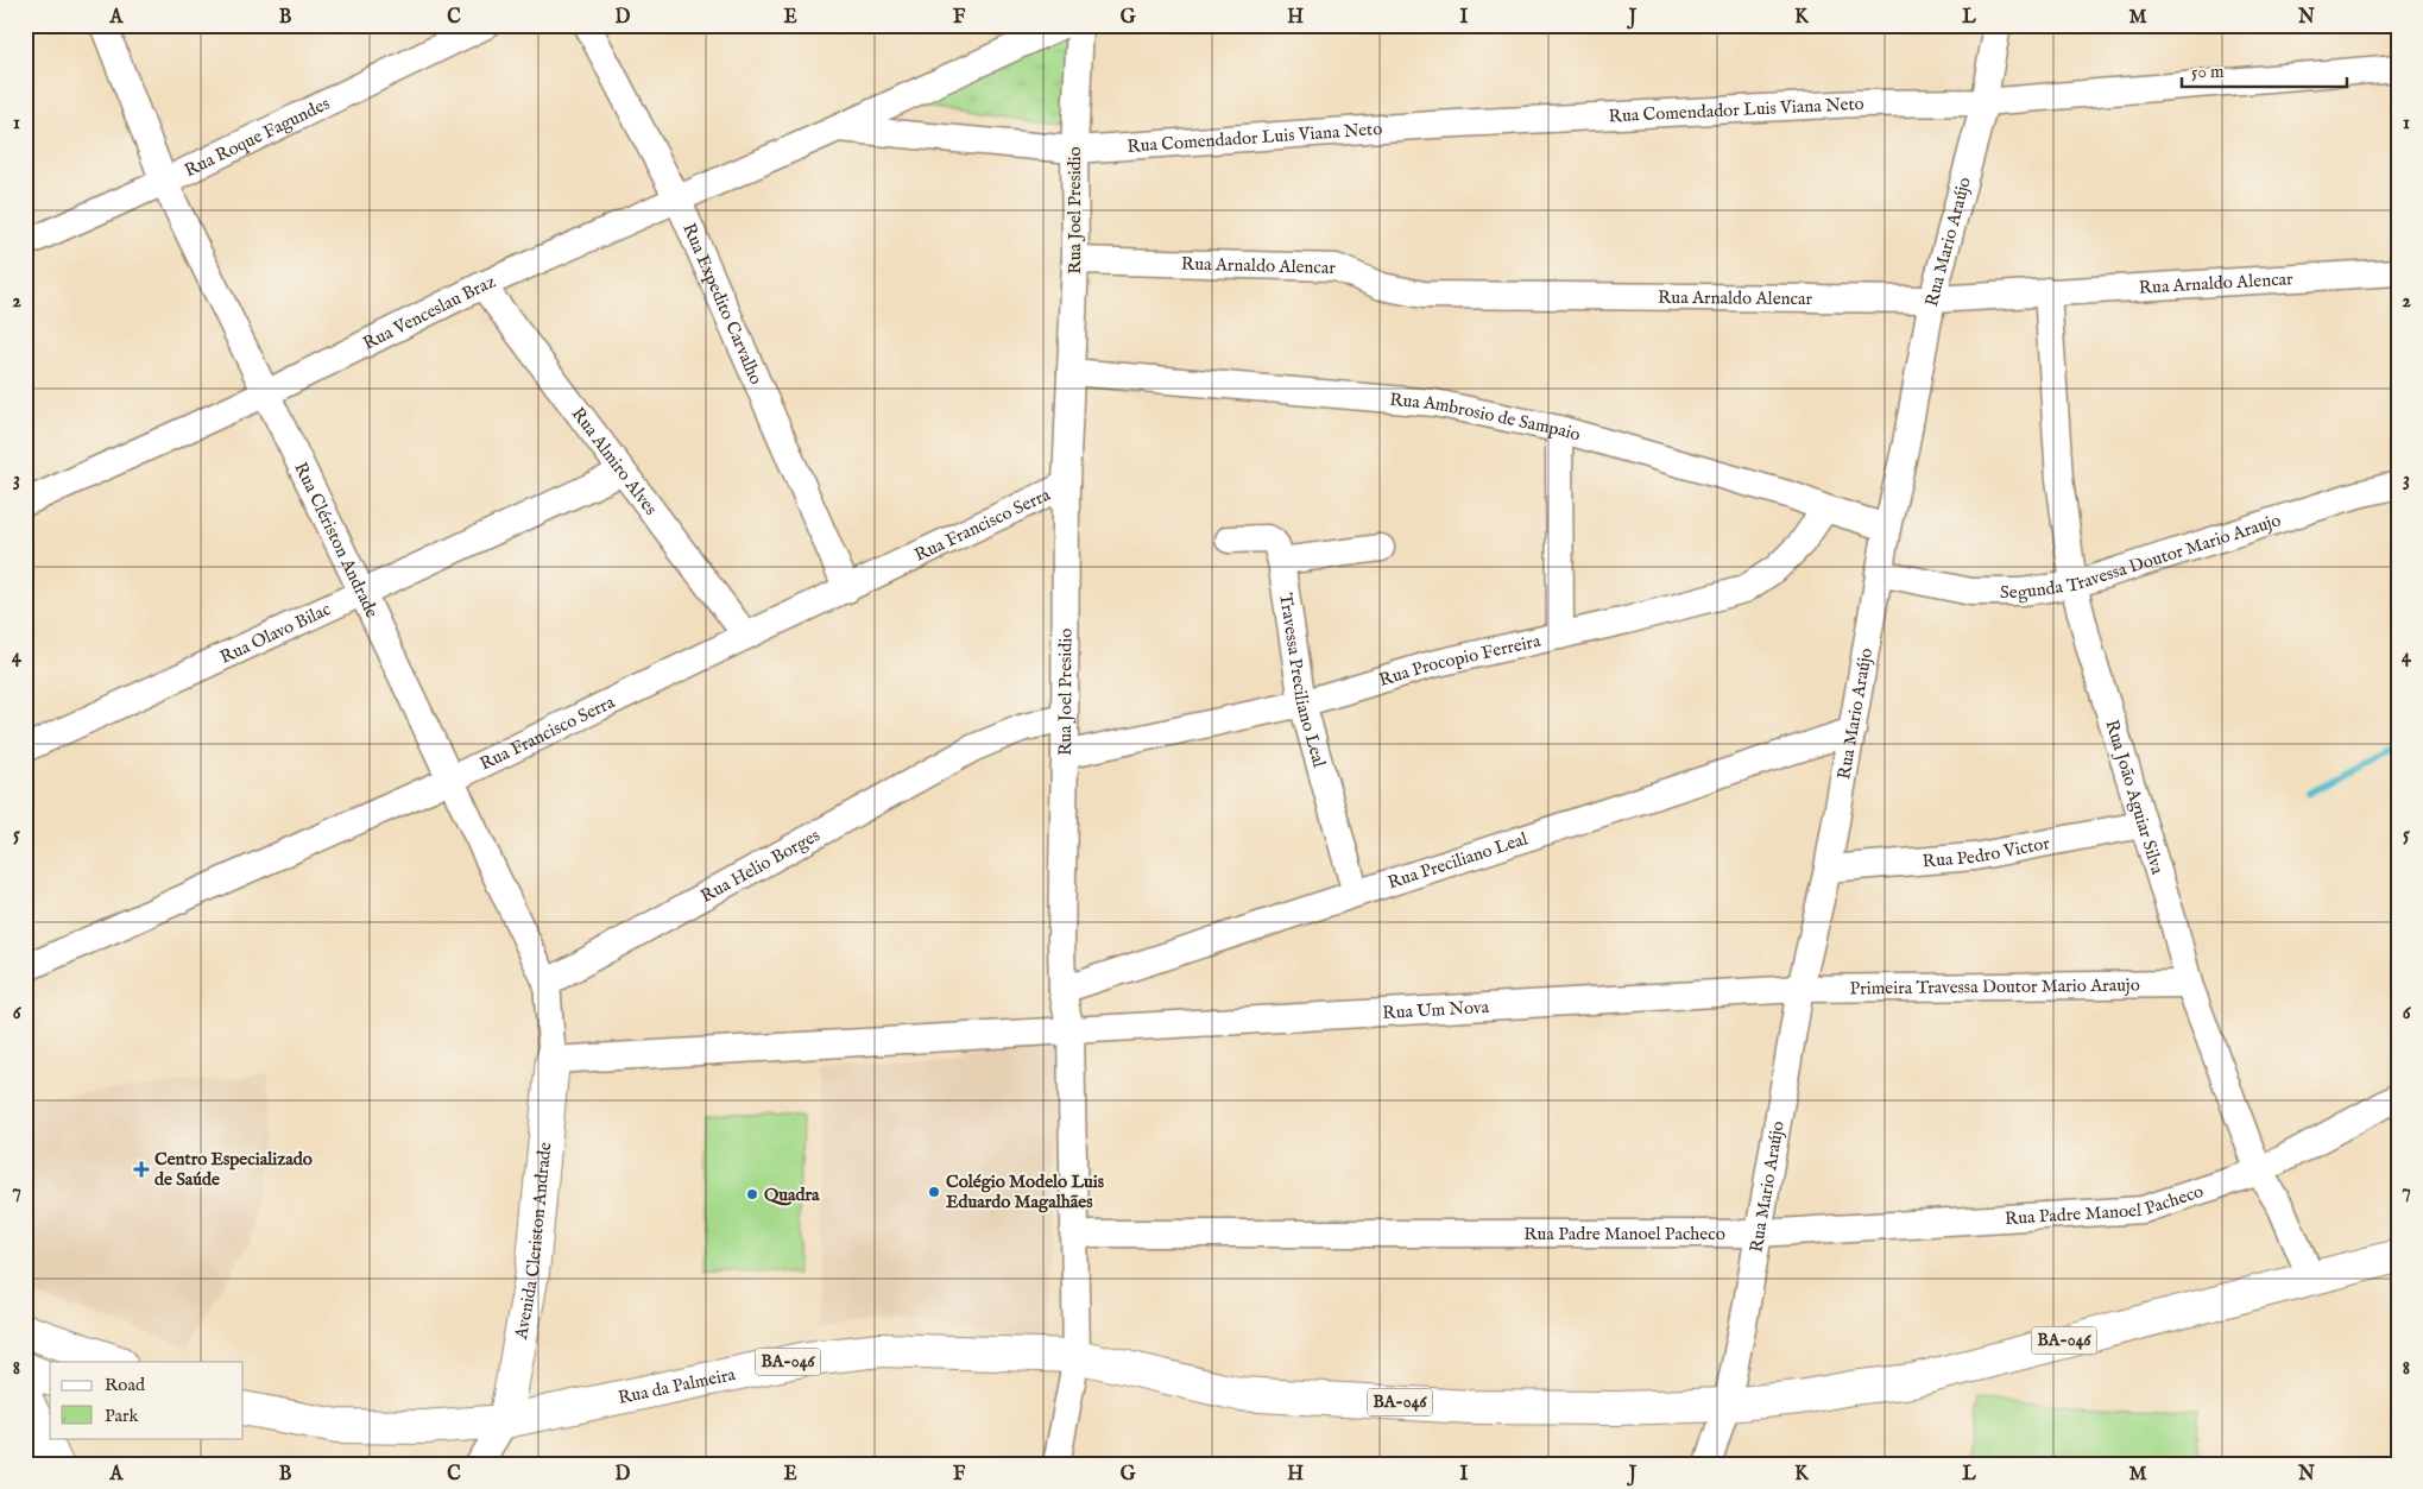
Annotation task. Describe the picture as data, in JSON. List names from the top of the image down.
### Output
{
  "streets": {
    "main road": ["Avenida Cleriston Andrade", "BA-046", "Rua da Palmeira"],
    "street": [
      "Rua Comendador Luis Viana Neto",
      "Rua Roque Fagundes",
      "Rua Joel Presidio",
      "Rua Mario Araújo",
      "Rua Arnaldo Alencar",
      "Rua Expedito Carvalho",
      "Rua Venceslau Braz",
      "Rua Ambrosio de Sampaio",
      "Rua Almiro Alves",
      "Rua Francisco Serra",
      "Rua Clériston Andrade",
      "Segunda Travessa Doutor Mario Araujo",
      "Rua Olavo Bilac",
      "Rua Procopio Ferreira",
      "Travessa Preciliano Leal",
      "Rua João Aguiar Silva",
      "Rua Pedro Victor",
      "Rua Preciliano Leal",
      "Rua Helio Borges",
      "Primeira Travessa Doutor Mario Araujo",
      "Rua Um Nova",
      "Rua Padre Manoel Pacheco"
    ]
  },
  "crossings": [
    ["Rua Comendador Luis Viana Neto", "Rua Joel Presidio"],
    ["Rua Comendador Luis Viana Neto", "Rua Mario Araújo"],
    ["Rua Comendador Luis Viana Neto", "Rua Venceslau Braz"],
    ["Rua Roque Fagundes", "Rua Clériston Andrade"],
    ["Rua Joel Presidio", "Rua Arnaldo Alencar"],
    ["Rua Joel Presidio", "Rua Ambrosio de Sampaio"],
    ["Rua Joel Presidio", "Rua Francisco Serra"],
    ["Rua Joel Presidio", "Rua Procopio Ferreira"],
    ["Rua Joel Presidio", "Rua Preciliano Leal"],
    ["Rua Joel Presidio", "Rua Helio Borges"],
    ["Rua Joel Presidio", "Rua Um Nova"],
    ["Rua Joel Presidio", "Rua Padre Manoel Pacheco"],
    ["Rua Joel Presidio", "BA-046"],
    ["Rua Joel Presidio", "Rua da Palmeira"],
    ["Rua Mario Araújo", "Rua Arnaldo Alencar"],
    ["Rua Mario Araújo", "Rua Ambrosio de Sampaio"],
    ["Rua Mario Araújo", "Segunda Travessa Doutor Mario Araujo"],
    ["Rua Mario Araújo", "Rua Pedro Victor"],
    ["Rua Mario Araújo", "Rua Preciliano Leal"],
    ["Rua Mario Araújo", "Primeira Travessa Doutor Mario Araujo"],
    ["Rua Mario Araújo", "Rua Um Nova"],
    ["Rua Mario Araújo", "Rua Padre Manoel Pacheco"],
    ["Rua Mario Araújo", "BA-046"],
    ["Rua Arnaldo Alencar", "Rua João Aguiar Silva"],
    ["Rua Expedito Carvalho", "Rua Venceslau Braz"],
    ["Rua Expedito Carvalho", "Rua Francisco Serra"],
    ["Rua Venceslau Braz", "Rua Almiro Alves"],
    ["Rua Venceslau Braz", "Rua Clériston Andrade"],
    ["Rua Ambrosio de Sampaio", "Rua Procopio Ferreira"],
    ["Rua Almiro Alves", "Rua Francisco Serra"],
    ["Rua Almiro Alves", "Rua Olavo Bilac"],
    ["Rua Francisco Serra", "Rua Clériston Andrade"],
    ["Rua Clériston Andrade", "Rua Olavo Bilac"],
    ["Rua Clériston Andrade", "Rua Helio Borges"],
    ["Rua Clériston Andrade", "Rua Um Nova"],
    ["Rua Clériston Andrade", "Avenida Cleriston Andrade"],
    ["Segunda Travessa Doutor Mario Araujo", "Rua João Aguiar Silva"],
    ["Rua Procopio Ferreira", "Travessa Preciliano Leal"],
    ["Travessa Preciliano Leal", "Rua Preciliano Leal"],
    ["Rua João Aguiar Silva", "Rua Pedro Victor"],
    ["Rua João Aguiar Silva", "Primeira Travessa Doutor Mario Araujo"],
    ["Rua João Aguiar Silva", "Rua Padre Manoel Pacheco"],
    ["Rua João Aguiar Silva", "BA-046"],
    ["Primeira Travessa Doutor Mario Araujo", "Rua Um Nova"],
    ["Rua Um Nova", "Avenida Cleriston Andrade"],
    ["Avenida Cleriston Andrade", "BA-046"],
    ["Avenida Cleriston Andrade", "Rua da Palmeira"],
    ["BA-046", "Rua da Palmeira"]
  ],
  "places": {
    "health": ["Centro Especializado de Saúde"],
    "other": ["Colégio Modelo Luis Eduardo Magalhães", "Quadra"]
  },
  "legend": ["Road", "Park"],
  "scale_bar": "50 m",
  "grid": {
    "columns": [
      "A",
      "B",
      "C",
      "D",
      "E",
      "F",
      "G",
      "H",
      "I",
      "J",
      "K",
      "L",
      "M",
      "N"
    ],
    "rows": [
      "1",
      "2",
      "3",
      "4",
      "5",
      "6",
      "7",
      "8"
    ]
  }
}
